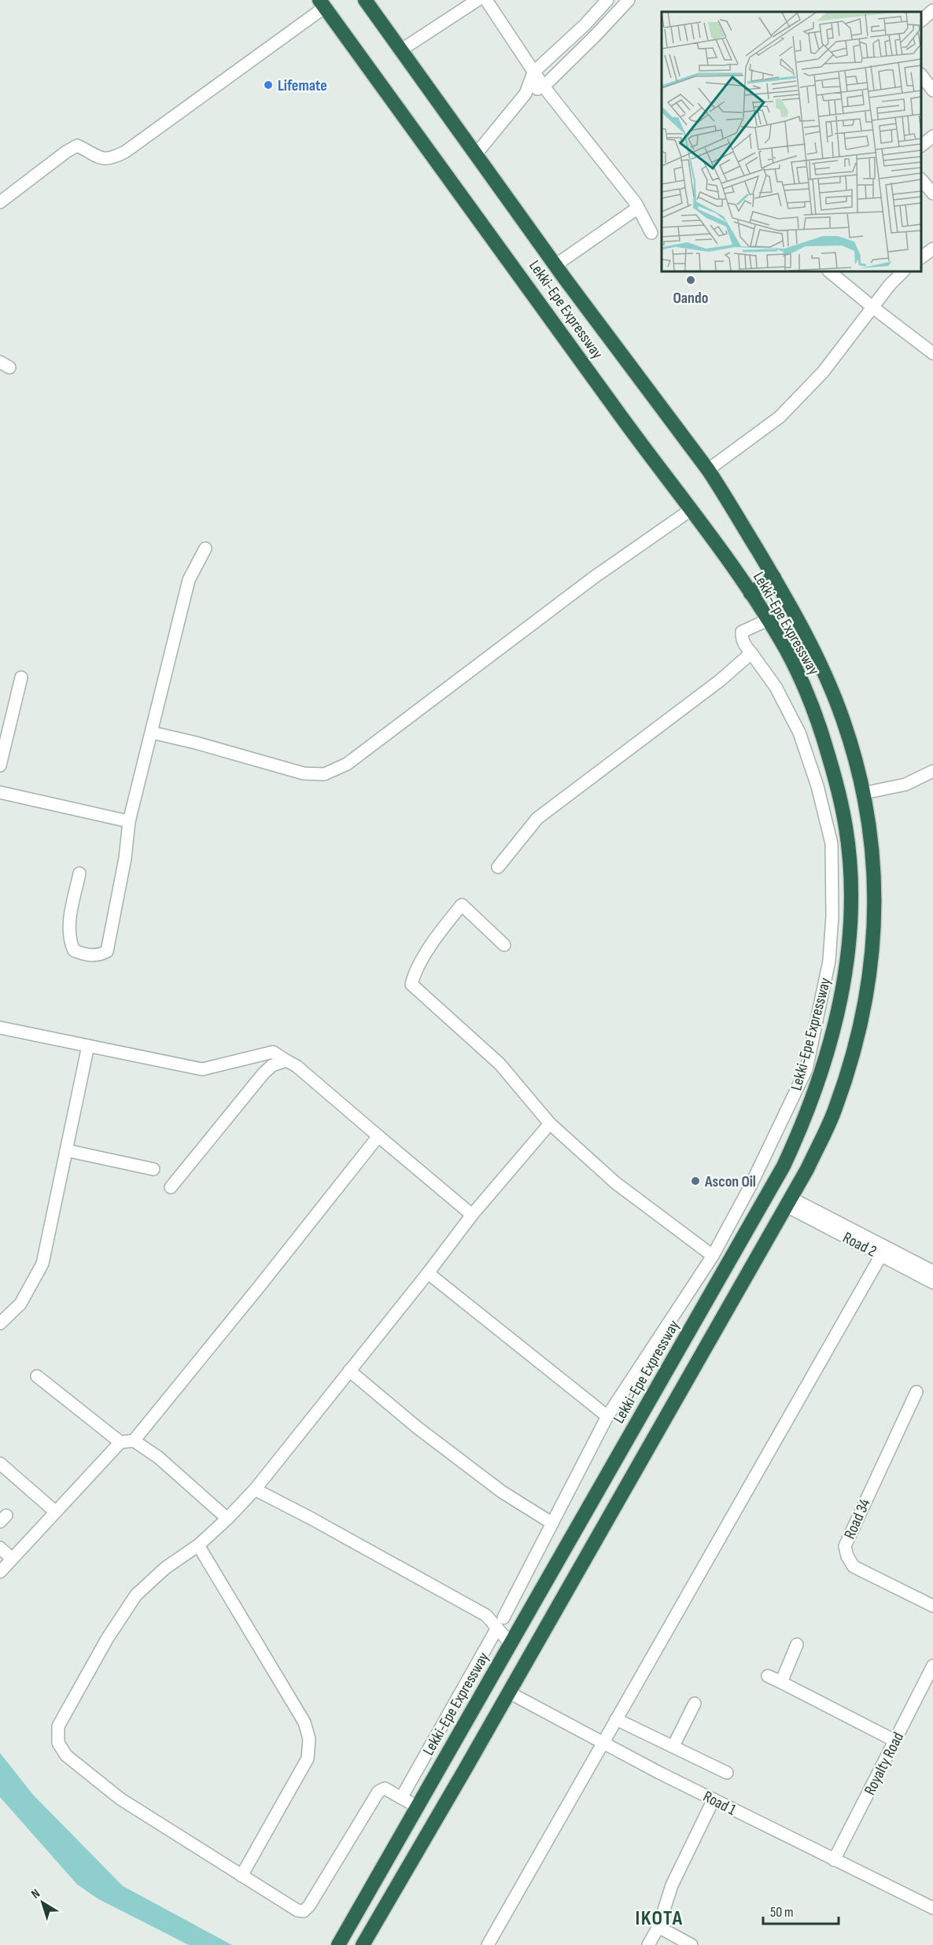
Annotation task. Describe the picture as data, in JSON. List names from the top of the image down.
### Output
{
  "streets": {
    "highway": ["Lekki-Epe Expressway"],
    "street": [
      "Road 2",
      "Road 34",
      "Royalty Road",
      "Road 1"
    ]
  },
  "crossings": [
    ["Lekki-Epe Expressway", "Road 2"],
    ["Lekki-Epe Expressway", "Road 1"],
    ["Royalty Road", "Road 1"]
  ],
  "districts": ["IKOTA"],
  "places": ["Lifemate", "Oando", "Ascon Oil"],
  "scale_bar": "50 m",
  "north": "top left"
}
